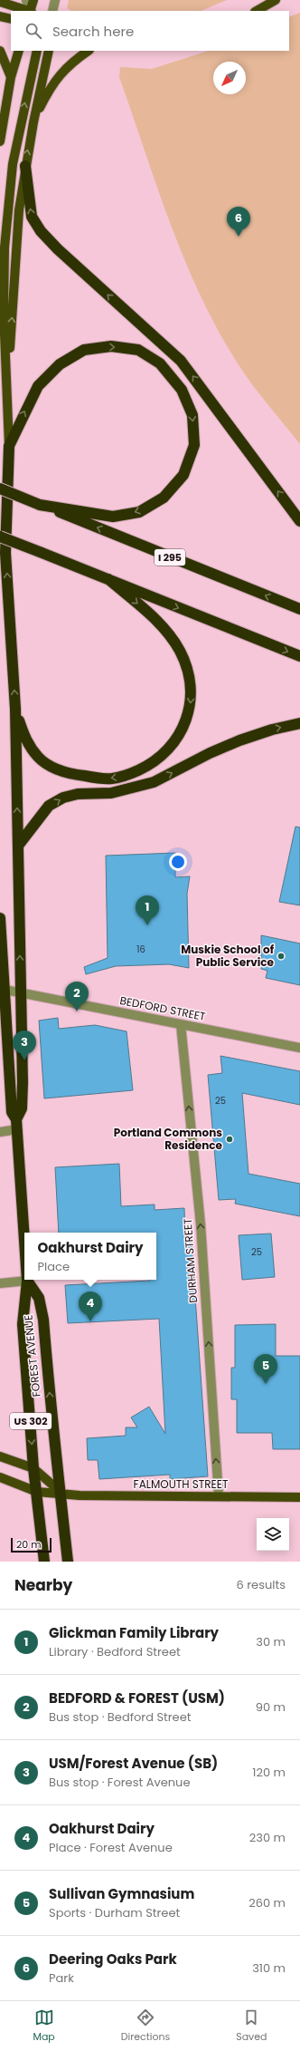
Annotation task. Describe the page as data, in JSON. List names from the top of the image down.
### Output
{
  "streets": {
    "highway": ["I 295", "FOREST AVENUE", "US 302"],
    "main road": ["FALMOUTH STREET"],
    "street": ["BEDFORD STREET", "DURHAM STREET"]
  },
  "crossings": [
    ["BEDFORD STREET", "DURHAM STREET"],
    ["BEDFORD STREET", "FOREST AVENUE"],
    ["DURHAM STREET", "FALMOUTH STREET"],
    ["FOREST AVENUE", "FALMOUTH STREET"]
  ],
  "one_way": ["DURHAM STREET"],
  "places": ["Muskie School of Public Service", "Portland Commons Residence"],
  "house_numbers": ["16", "25", "25"],
  "scale_bar": "20 m",
  "north": "bottom left",
  "page": {
    "search": "Search here",
    "pins": [
      "6",
      "1",
      "2",
      "3",
      "4",
      "5"
    ],
    "popup": ["Oakhurst Dairy", "Place"],
    "scale": "20 m",
    "heading": ["Nearby", "6 results"],
    "list": [
      {
        "mark": "1",
        "name": "Glickman Family Library",
        "note": "Library · Bedford Street",
        "value": "30 m"
      },
      {
        "mark": "2",
        "name": "BEDFORD & FOREST (USM)",
        "note": "Bus stop · Bedford Street",
        "value": "90 m"
      },
      {
        "mark": "3",
        "name": "USM/Forest Avenue (SB)",
        "note": "Bus stop · Forest Avenue",
        "value": "120 m"
      },
      {
        "mark": "4",
        "name": "Oakhurst Dairy",
        "note": "Place · Forest Avenue",
        "value": "230 m"
      },
      {
        "mark": "5",
        "name": "Sullivan Gymnasium",
        "note": "Sports · Durham Street",
        "value": "260 m"
      },
      {
        "mark": "6",
        "name": "Deering Oaks Park",
        "note": "Park",
        "value": "310 m"
      }
    ],
    "nav": ["Map", "Directions", "Saved"]
  }
}
